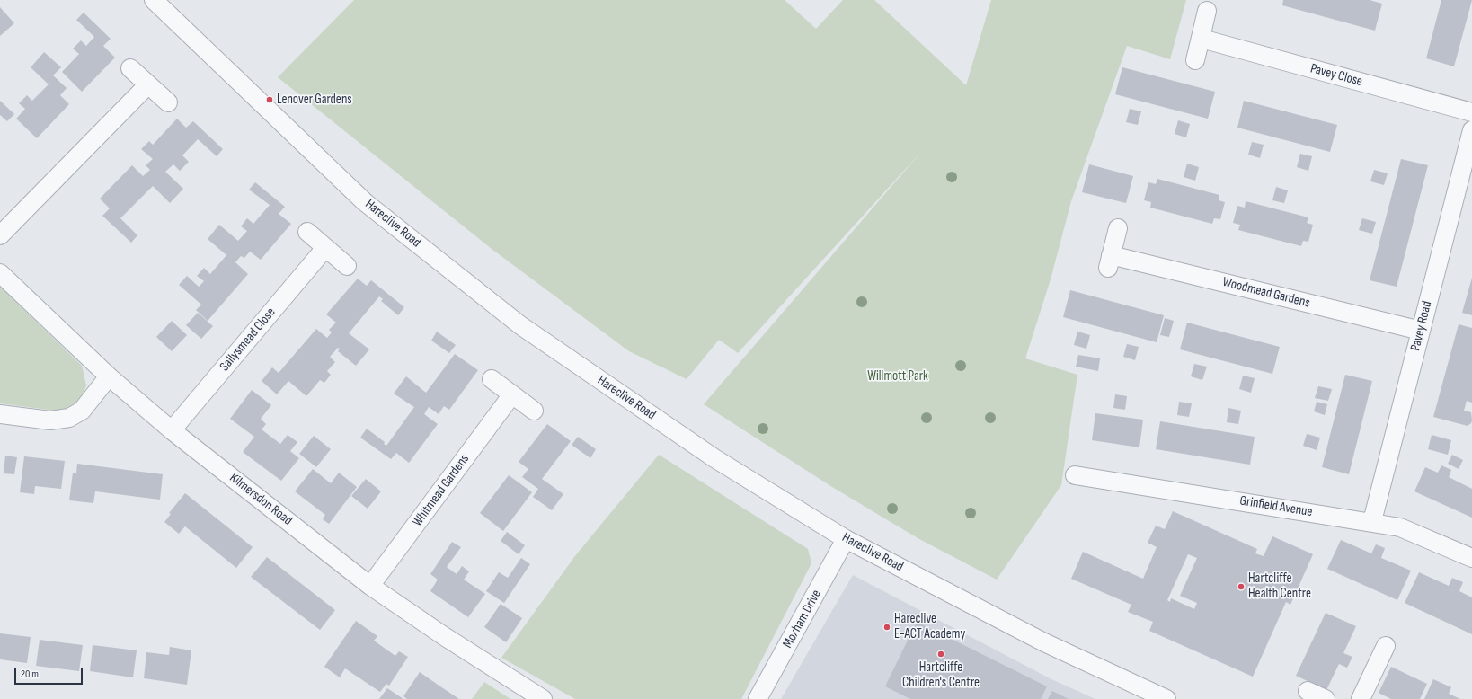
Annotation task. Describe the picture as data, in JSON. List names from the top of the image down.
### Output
{
  "streets": {
    "street": [
      "Pavey Close",
      "Hareclive Road",
      "Woodmead Gardens",
      "Pavey Road",
      "Sallysmead Close",
      "Whitmead Gardens",
      "Kilmersdon Road",
      "Grinfield Avenue",
      "Moxham Drive"
    ]
  },
  "crossings": [
    ["Hareclive Road", "Moxham Drive"],
    ["Woodmead Gardens", "Pavey Road"],
    ["Pavey Road", "Grinfield Avenue"],
    ["Sallysmead Close", "Kilmersdon Road"],
    ["Whitmead Gardens", "Kilmersdon Road"]
  ],
  "parks": ["Willmott Park"],
  "places": [
    "Lenover Gardens",
    "Hartcliffe Health Centre",
    "Hareclive E-ACT Academy",
    "Hartcliffe Children's Centre"
  ],
  "scale_bar": "20 m"
}
